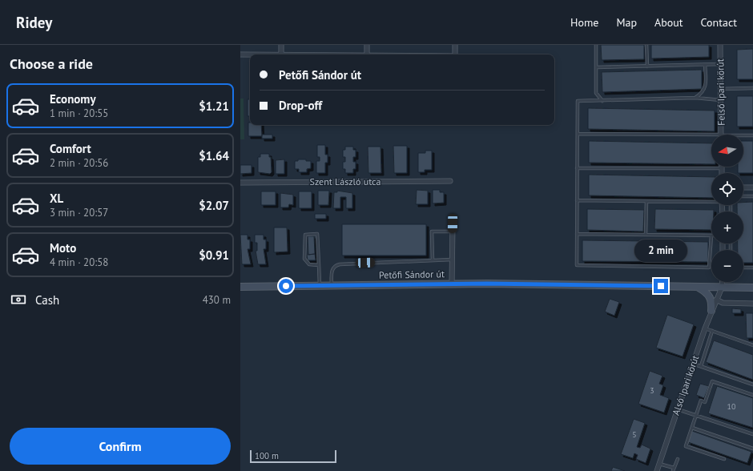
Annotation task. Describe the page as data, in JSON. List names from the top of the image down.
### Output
{
  "streets": {
    "main road": ["Petőfi Sándor út"],
    "street": ["Felső Ipari körút", "Szent László utca", "Alsó Ipari körút"]
  },
  "crossings": [
    ["Petőfi Sándor út", "Alsó Ipari körút"]
  ],
  "house_numbers": ["3", "10", "5"],
  "scale_bar": "100 m",
  "north": "left",
  "page": {
    "header": "Ridey",
    "nav": [
      "Home",
      "Map",
      "About",
      "Contact"
    ],
    "heading": "Choose a ride",
    "banner": ["Petőfi Sándor út", "Drop-off"],
    "list": [
      {
        "name": "Economy",
        "note": "1 min · 20:55",
        "value": "$1.21"
      },
      {
        "name": "Comfort",
        "note": "2 min · 20:56",
        "value": "$1.64"
      },
      {
        "name": "XL",
        "note": "3 min · 20:57",
        "value": "$2.07"
      },
      {
        "name": "Moto",
        "note": "4 min · 20:58",
        "value": "$0.91"
      }
    ],
    "map_buttons": ["+", "−"],
    "bubble": "2 min",
    "pay": ["Cash", "430 m"],
    "buttons": "Confirm",
    "scale": "100 m"
  }
}
